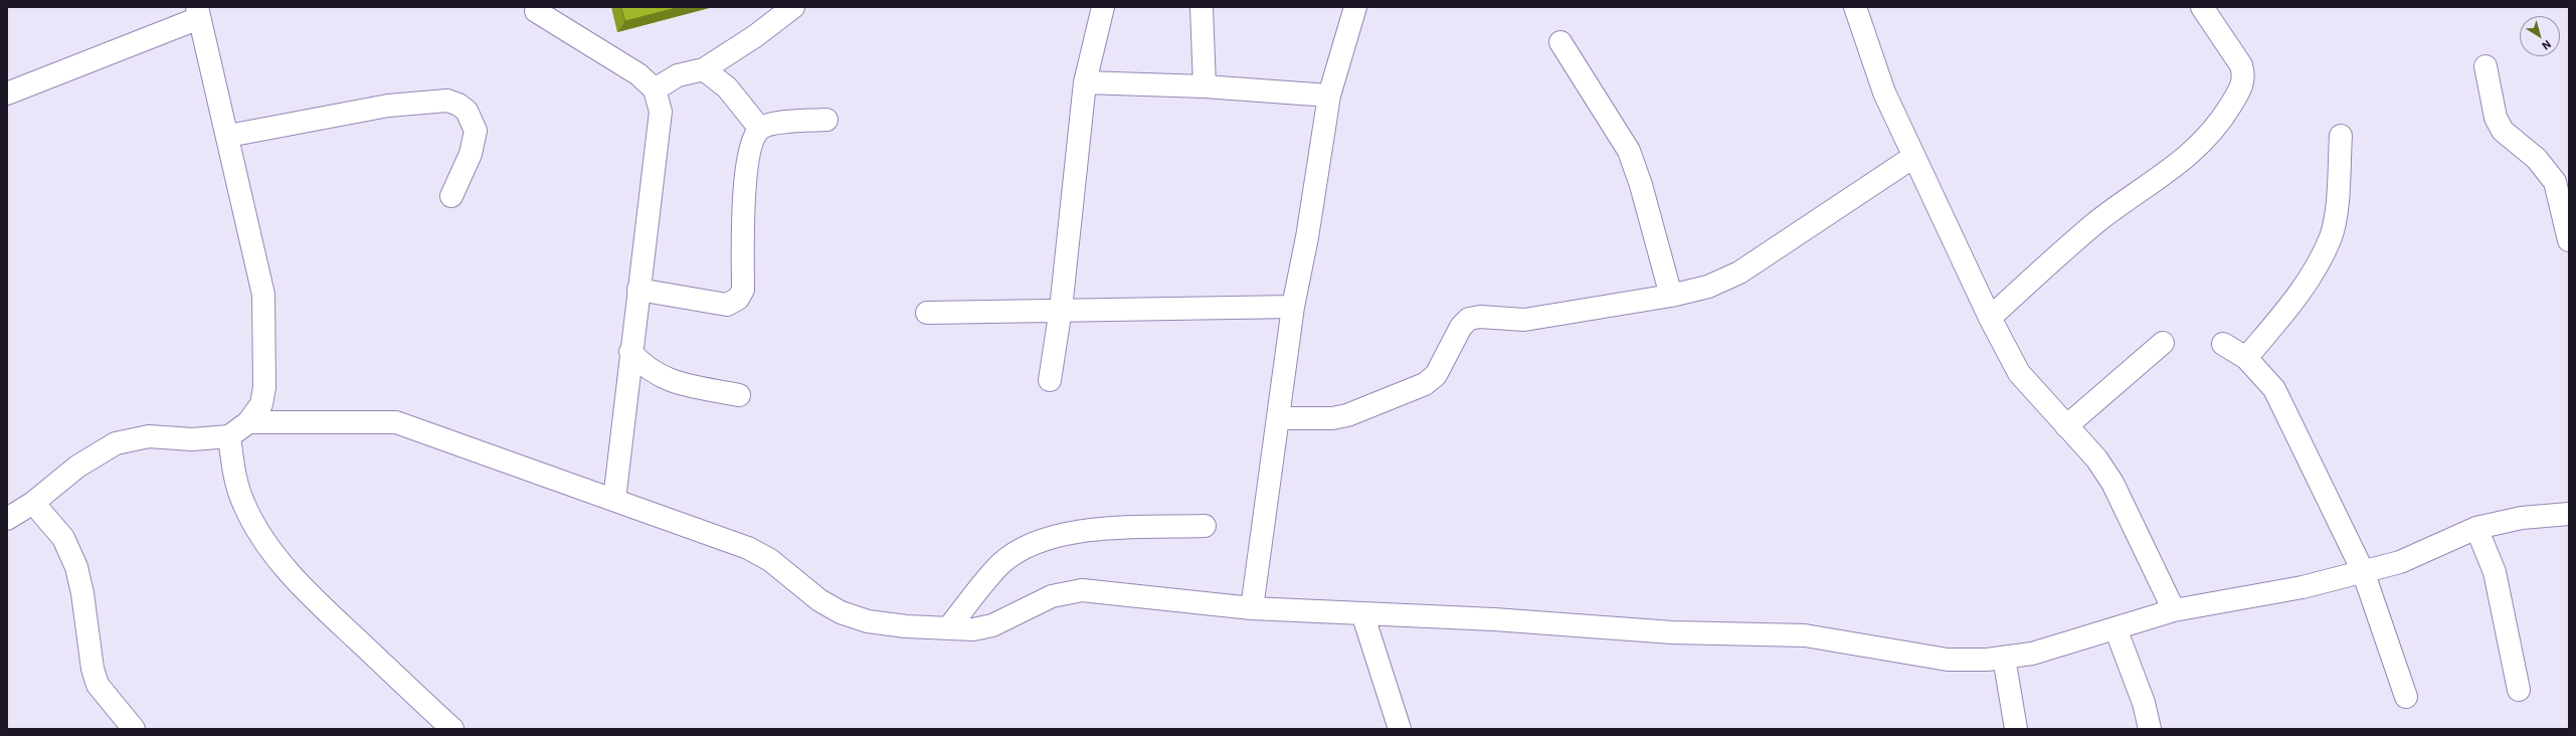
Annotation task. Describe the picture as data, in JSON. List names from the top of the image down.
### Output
{
  "north": "bottom right"
}
